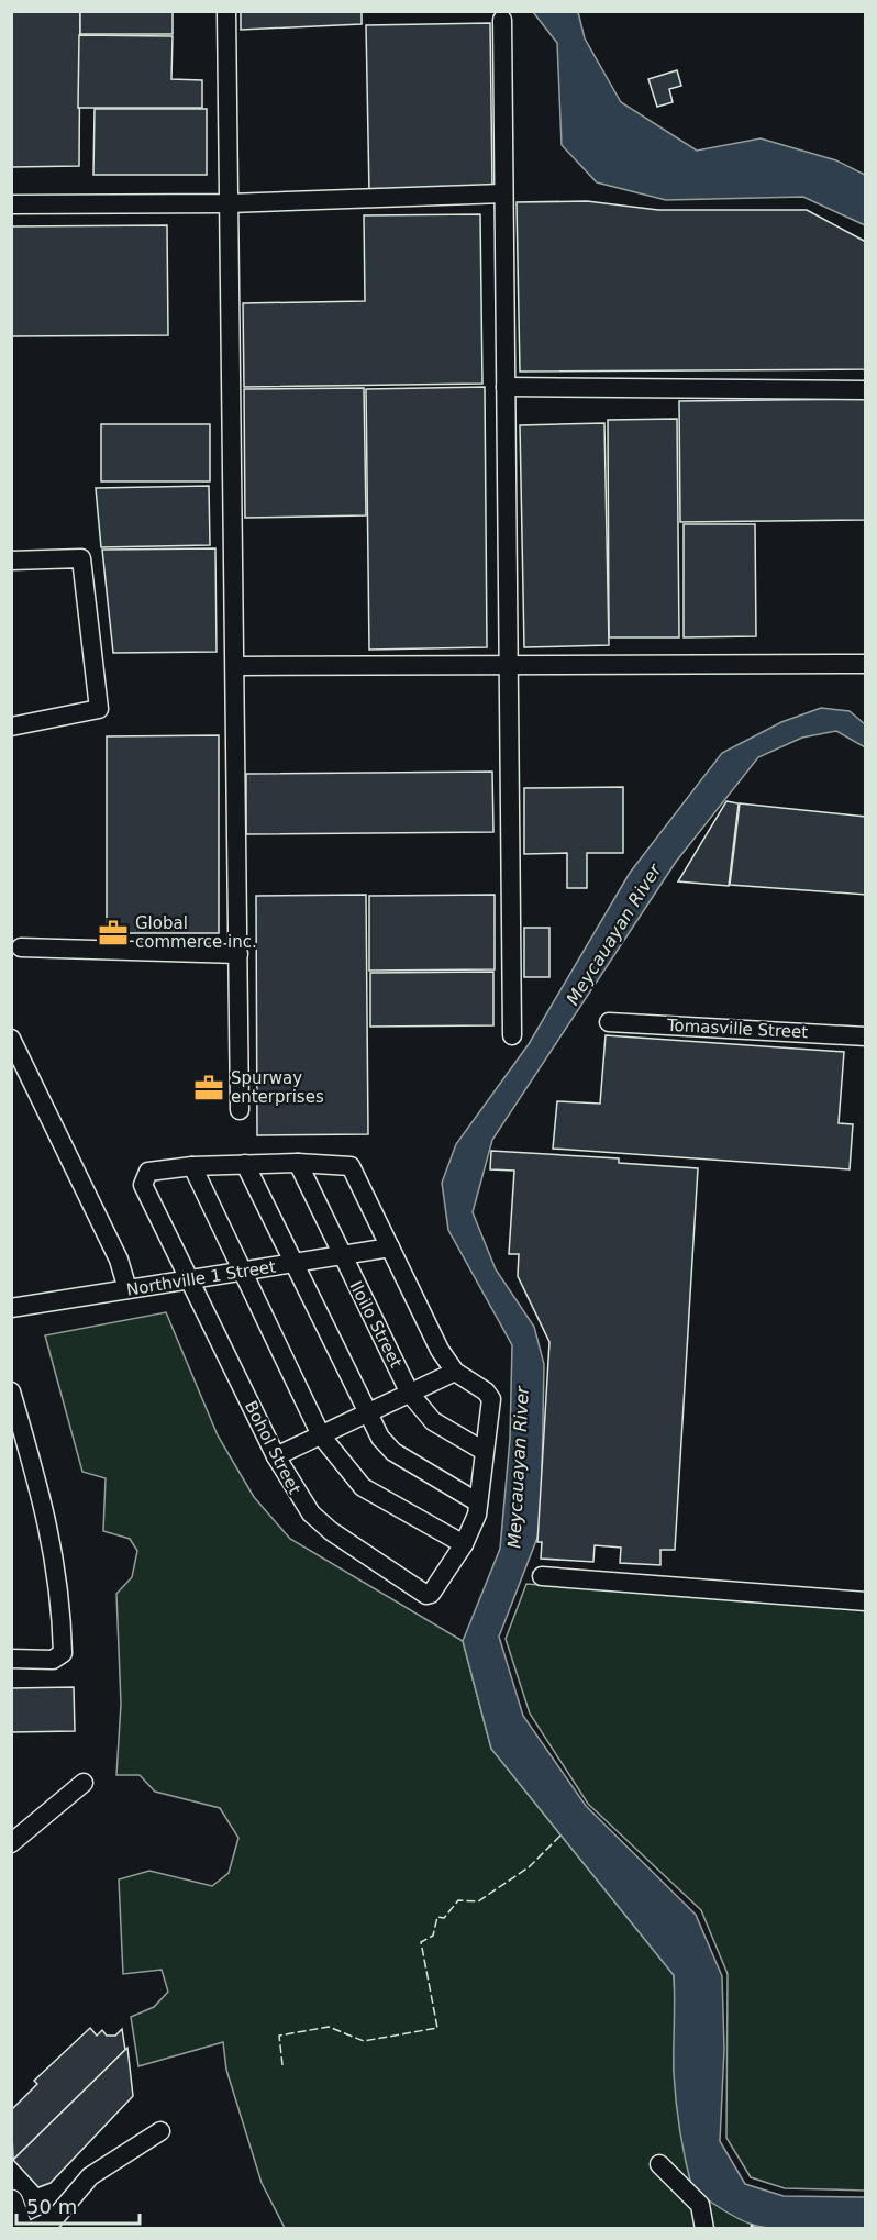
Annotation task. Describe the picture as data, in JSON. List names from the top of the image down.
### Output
{
  "streets": {
    "street": [
      "Tomasville Street",
      "Northville 1 Street",
      "Iloilo Street",
      "Bohol Street"
    ]
  },
  "crossings": [
    ["Northville 1 Street", "Iloilo Street"],
    ["Northville 1 Street", "Bohol Street"]
  ],
  "water": ["Meycauayan River"],
  "places": {
    "office": ["Global commerce inc.", "Spurway enterprises"]
  },
  "scale_bar": "50 m"
}
